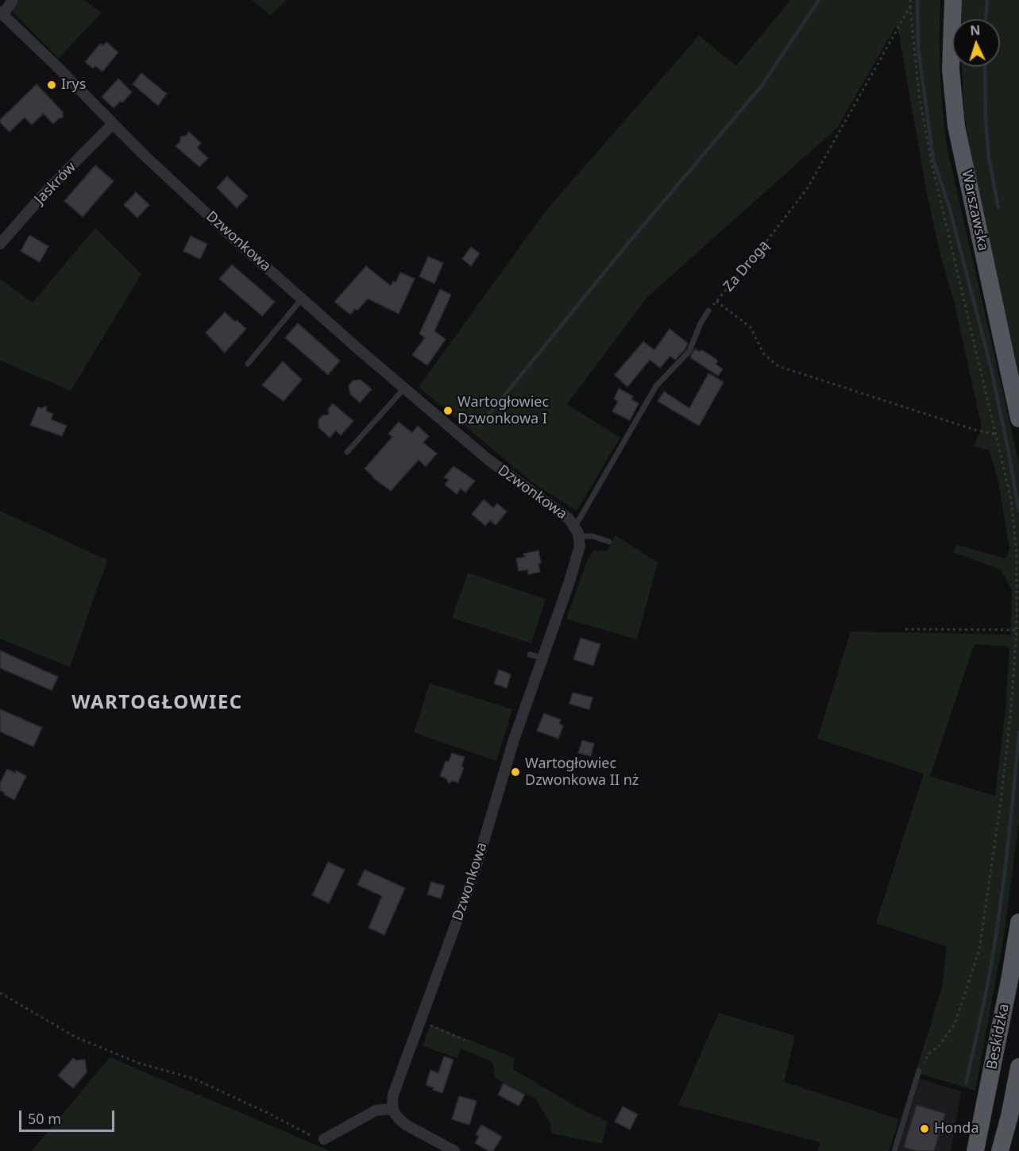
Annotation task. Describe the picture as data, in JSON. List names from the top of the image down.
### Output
{
  "streets": {
    "highway": ["Warszawska", "Beskidzka"],
    "street": ["Jaskrów", "Dzwonkowa"],
    "path": ["Za Drogą"]
  },
  "crossings": [
    ["Jaskrów", "Dzwonkowa"]
  ],
  "districts": ["WARTOGŁOWIEC"],
  "places": [
    "Irys",
    "Wartogłowiec Dzwonkowa I",
    "Wartogłowiec Dzwonkowa II nż",
    "Honda"
  ],
  "scale_bar": "50 m",
  "north": "top"
}
